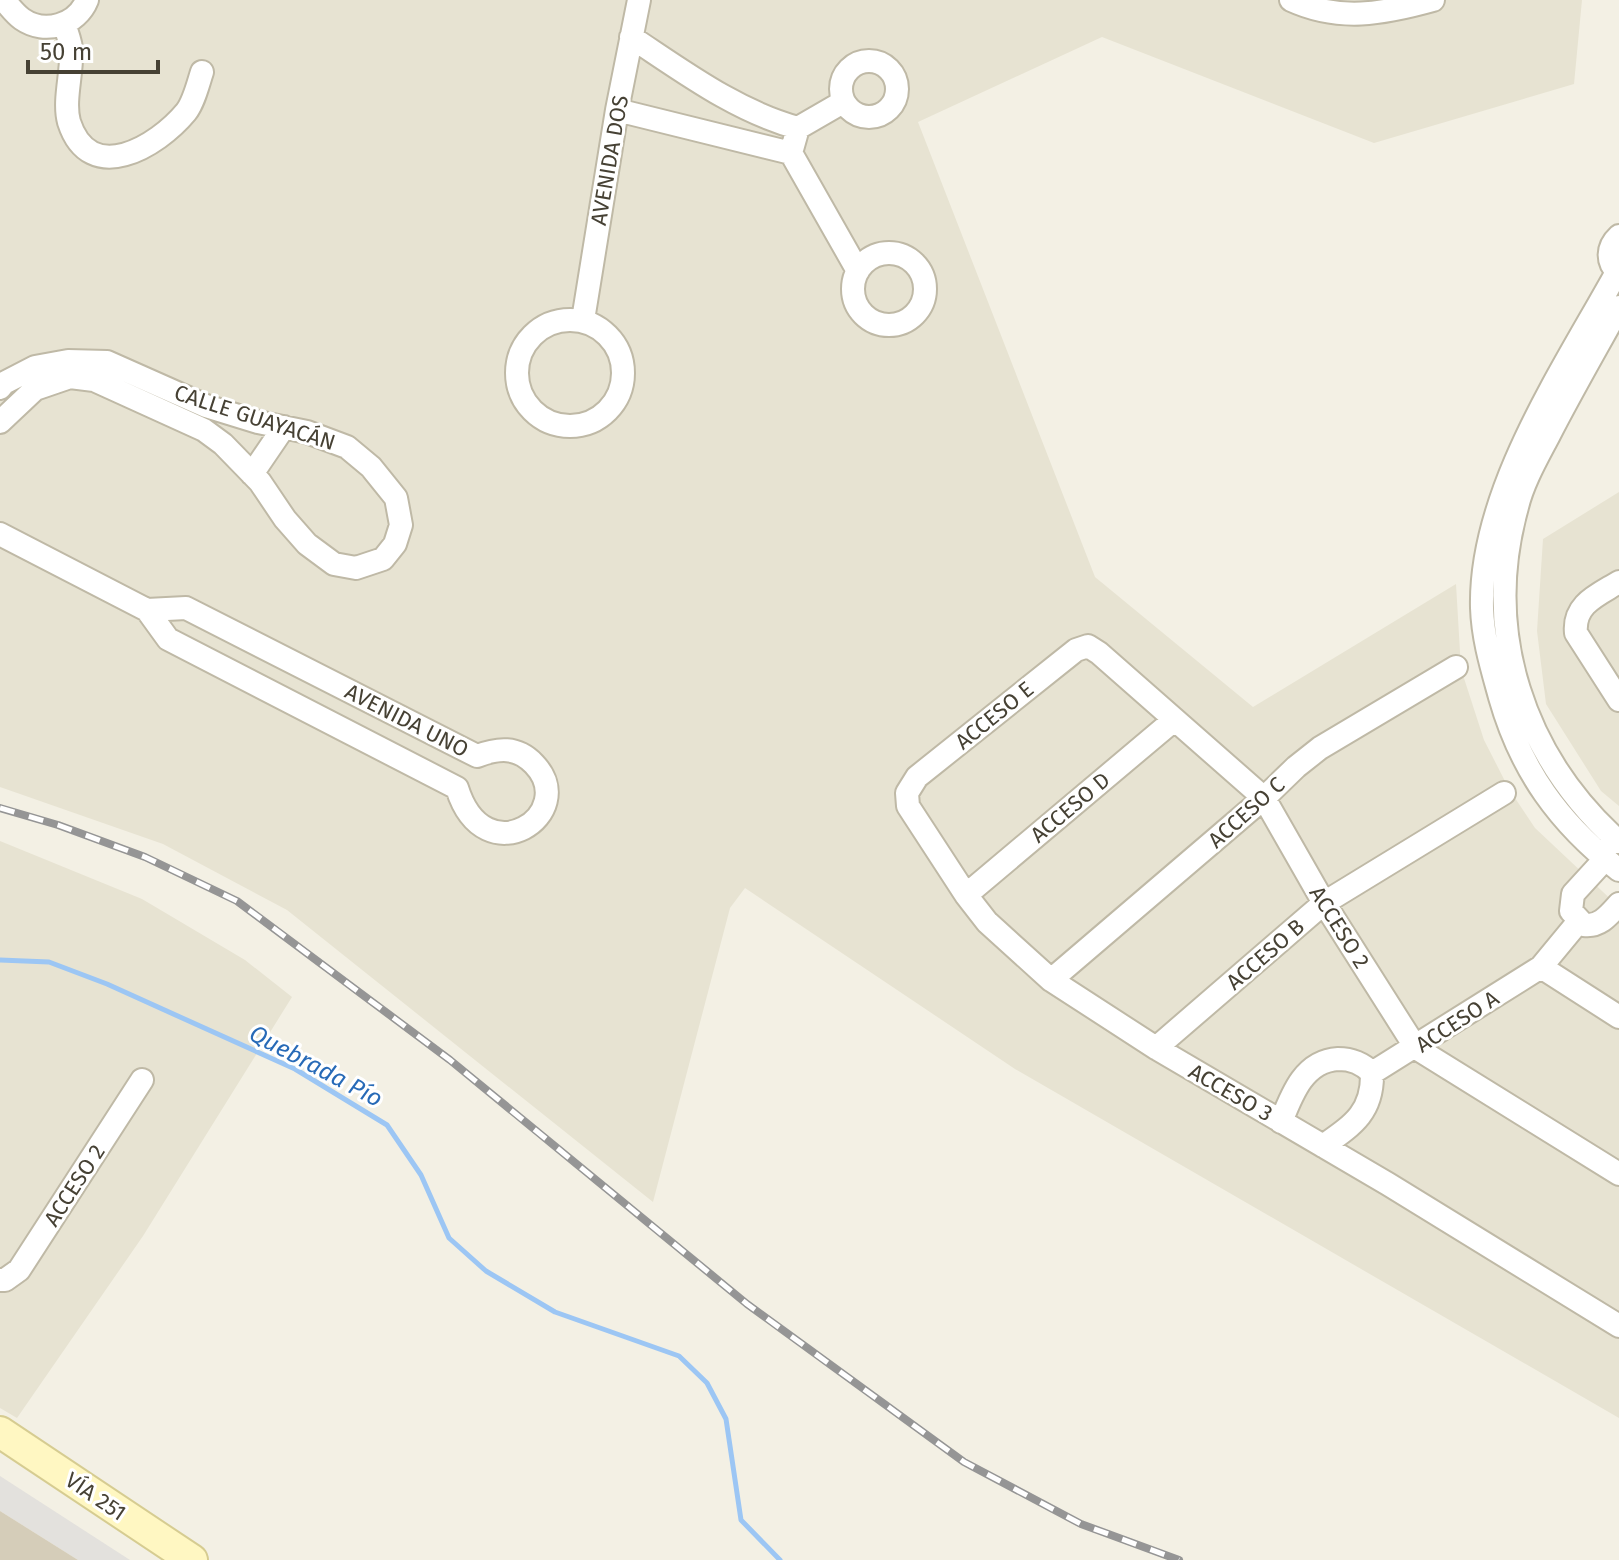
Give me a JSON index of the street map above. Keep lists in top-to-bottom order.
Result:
{
  "streets": {
    "main road": ["VÍA 251"],
    "street": [
      "AVENIDA DOS",
      "CALLE GUAYACÁN",
      "ACCESO E",
      "AVENIDA UNO",
      "ACCESO D",
      "ACCESO C",
      "ACCESO 2",
      "ACCESO B",
      "ACCESO A",
      "ACCESO 3"
    ]
  },
  "crossings": [
    ["ACCESO E", "ACCESO 2"],
    ["ACCESO E", "ACCESO 3"],
    ["ACCESO D", "ACCESO 2"],
    ["ACCESO D", "ACCESO 3"],
    ["ACCESO C", "ACCESO 2"],
    ["ACCESO C", "ACCESO 3"],
    ["ACCESO 2", "ACCESO B"],
    ["ACCESO 2", "ACCESO A"],
    ["ACCESO B", "ACCESO 3"],
    ["ACCESO A", "ACCESO 3"]
  ],
  "water": ["Quebrada Pío"],
  "scale_bar": "50 m"
}
